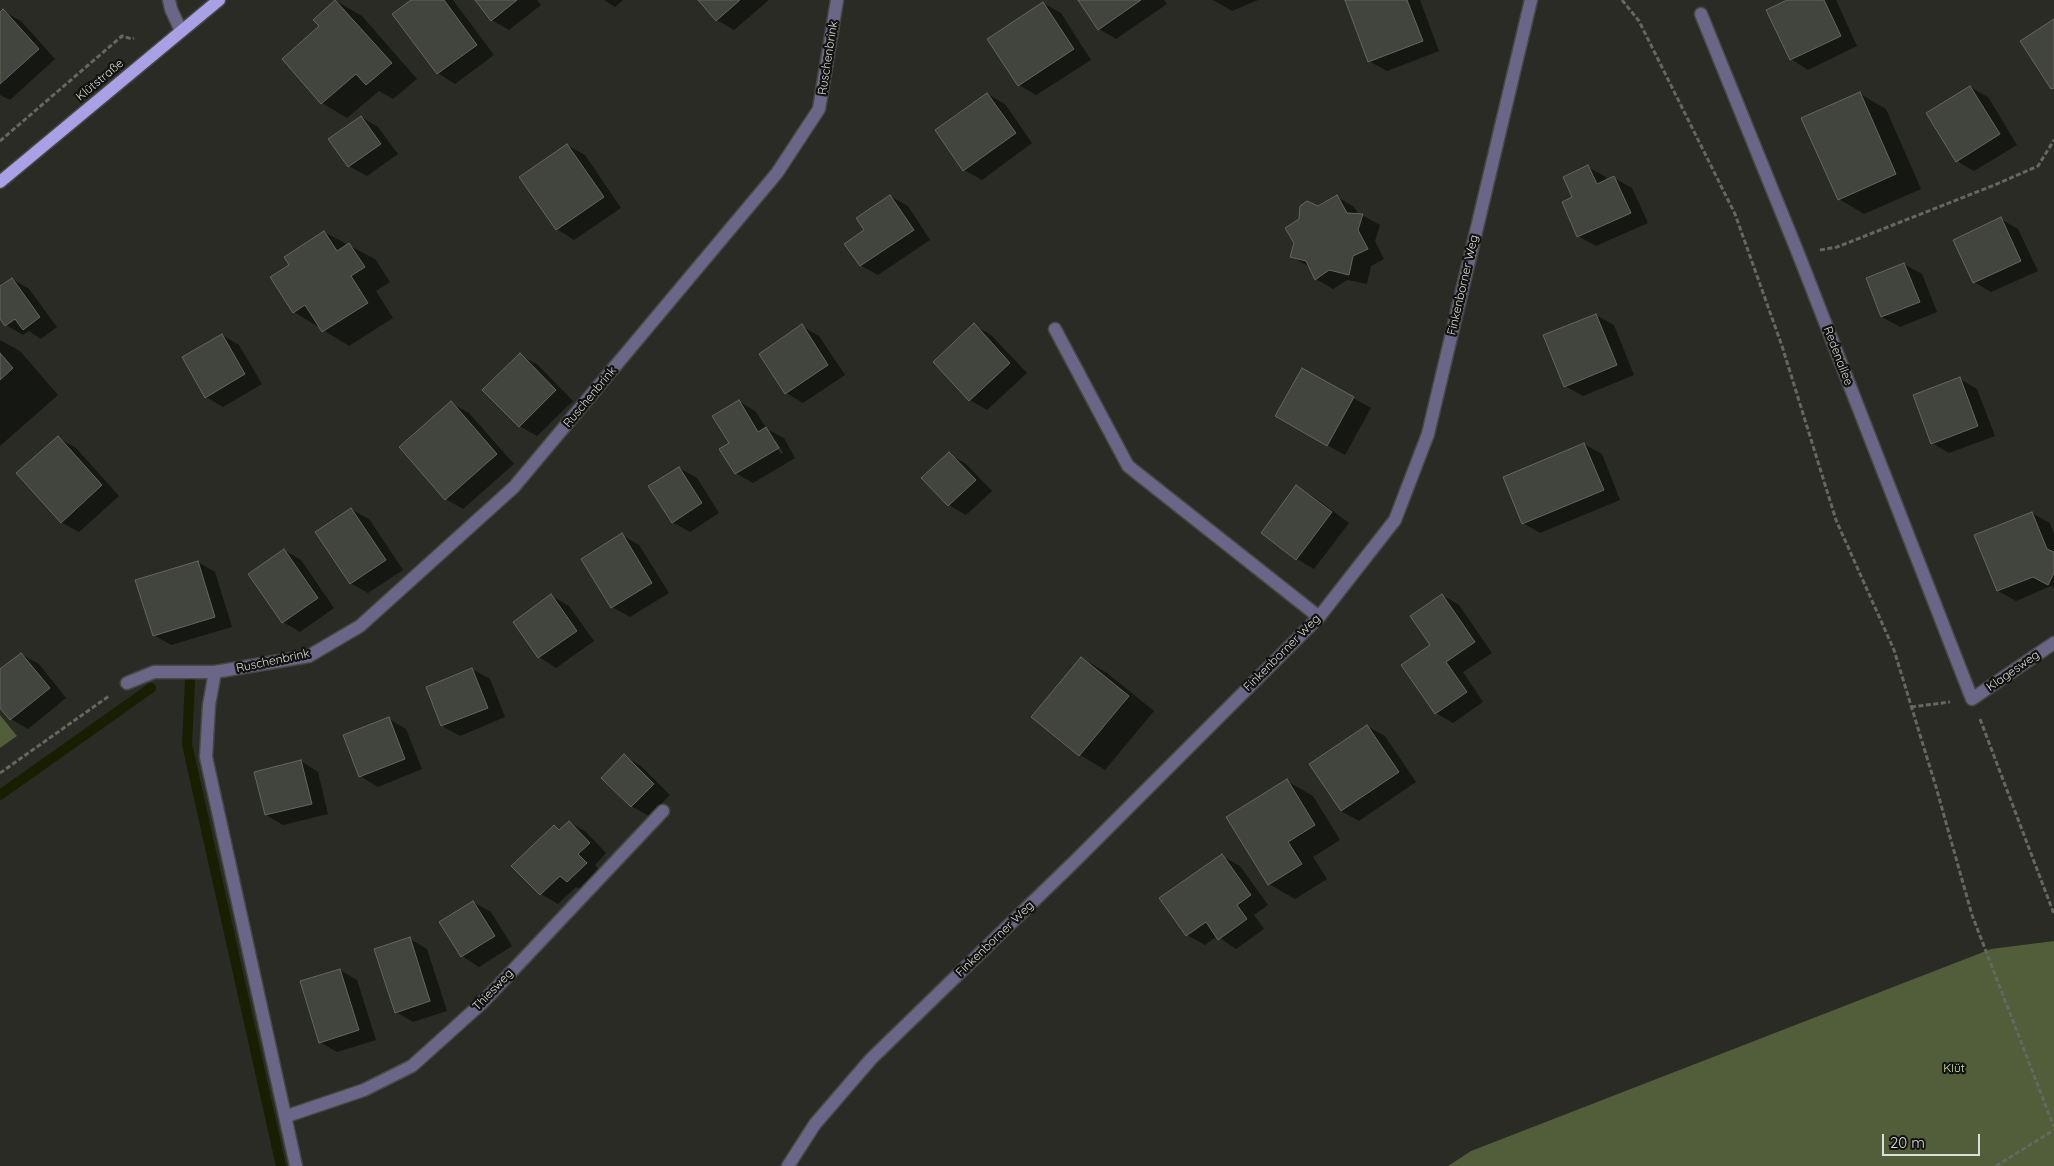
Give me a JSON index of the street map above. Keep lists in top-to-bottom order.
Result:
{
  "streets": {
    "main road": ["Klütstraße"],
    "street": [
      "Ruschenbrink",
      "Finkenborner Weg",
      "Redenallee",
      "Klagesweg",
      "Thiesweg"
    ]
  },
  "crossings": [
    ["Redenallee", "Klagesweg"]
  ],
  "parks": ["Klüt"],
  "scale_bar": "20 m"
}
